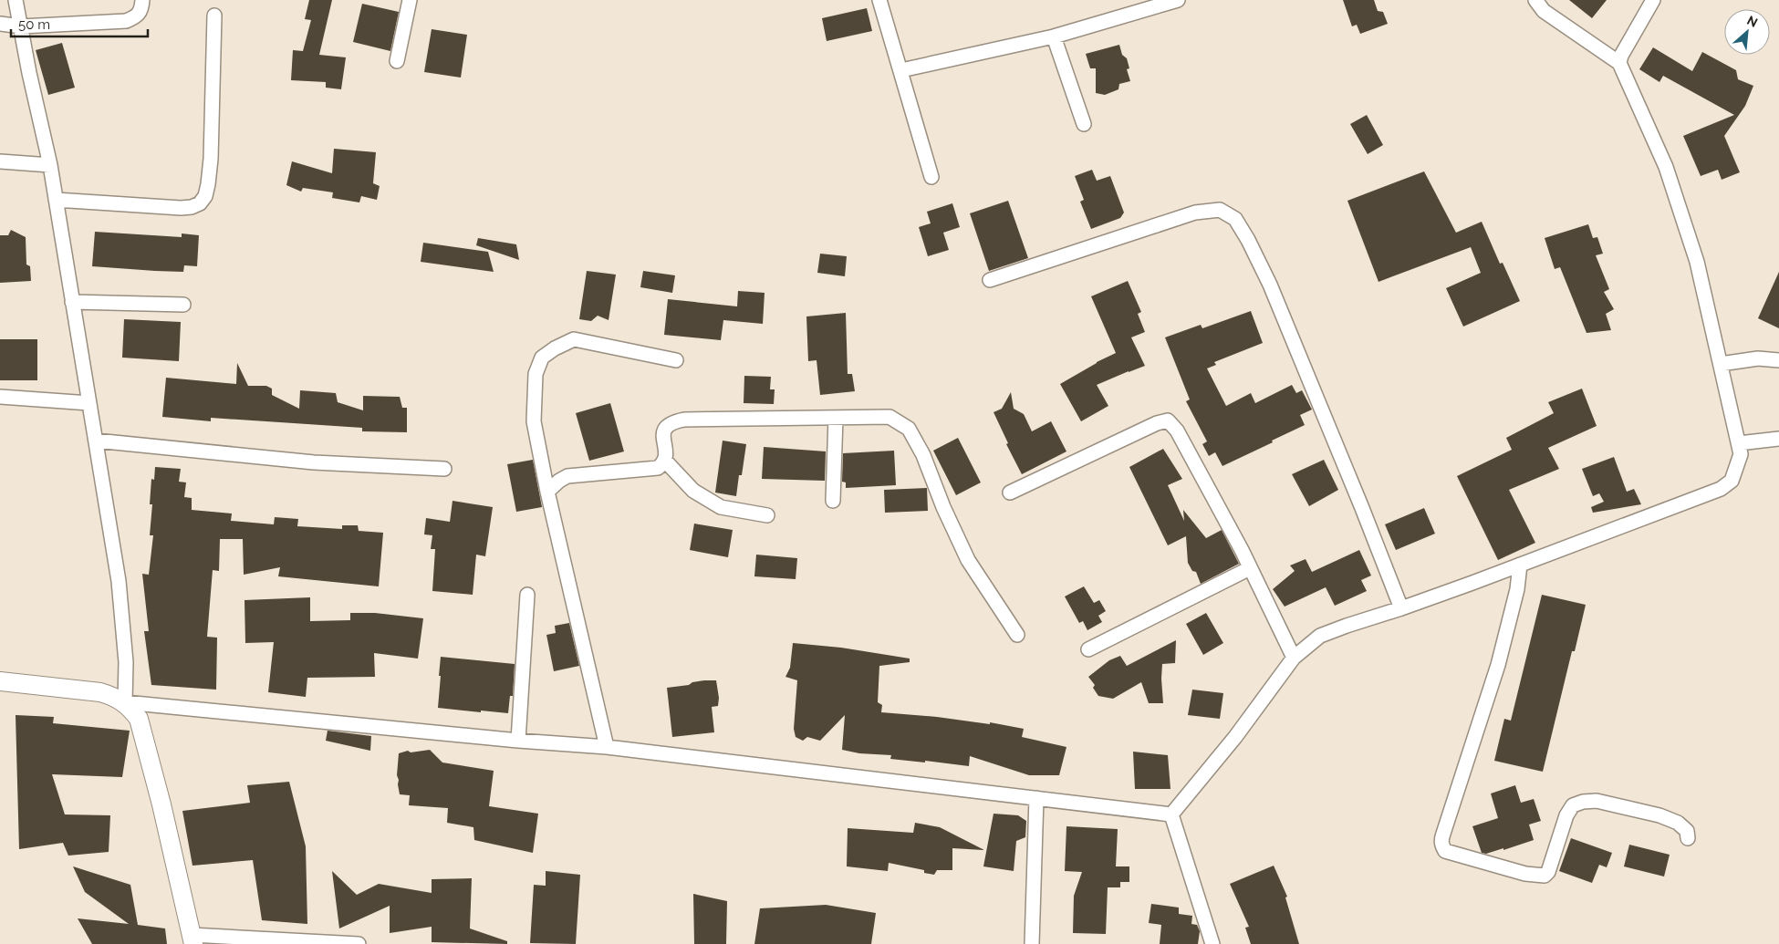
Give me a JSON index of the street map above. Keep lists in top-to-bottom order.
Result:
{
  "scale_bar": "50 m",
  "north": "top right"
}
